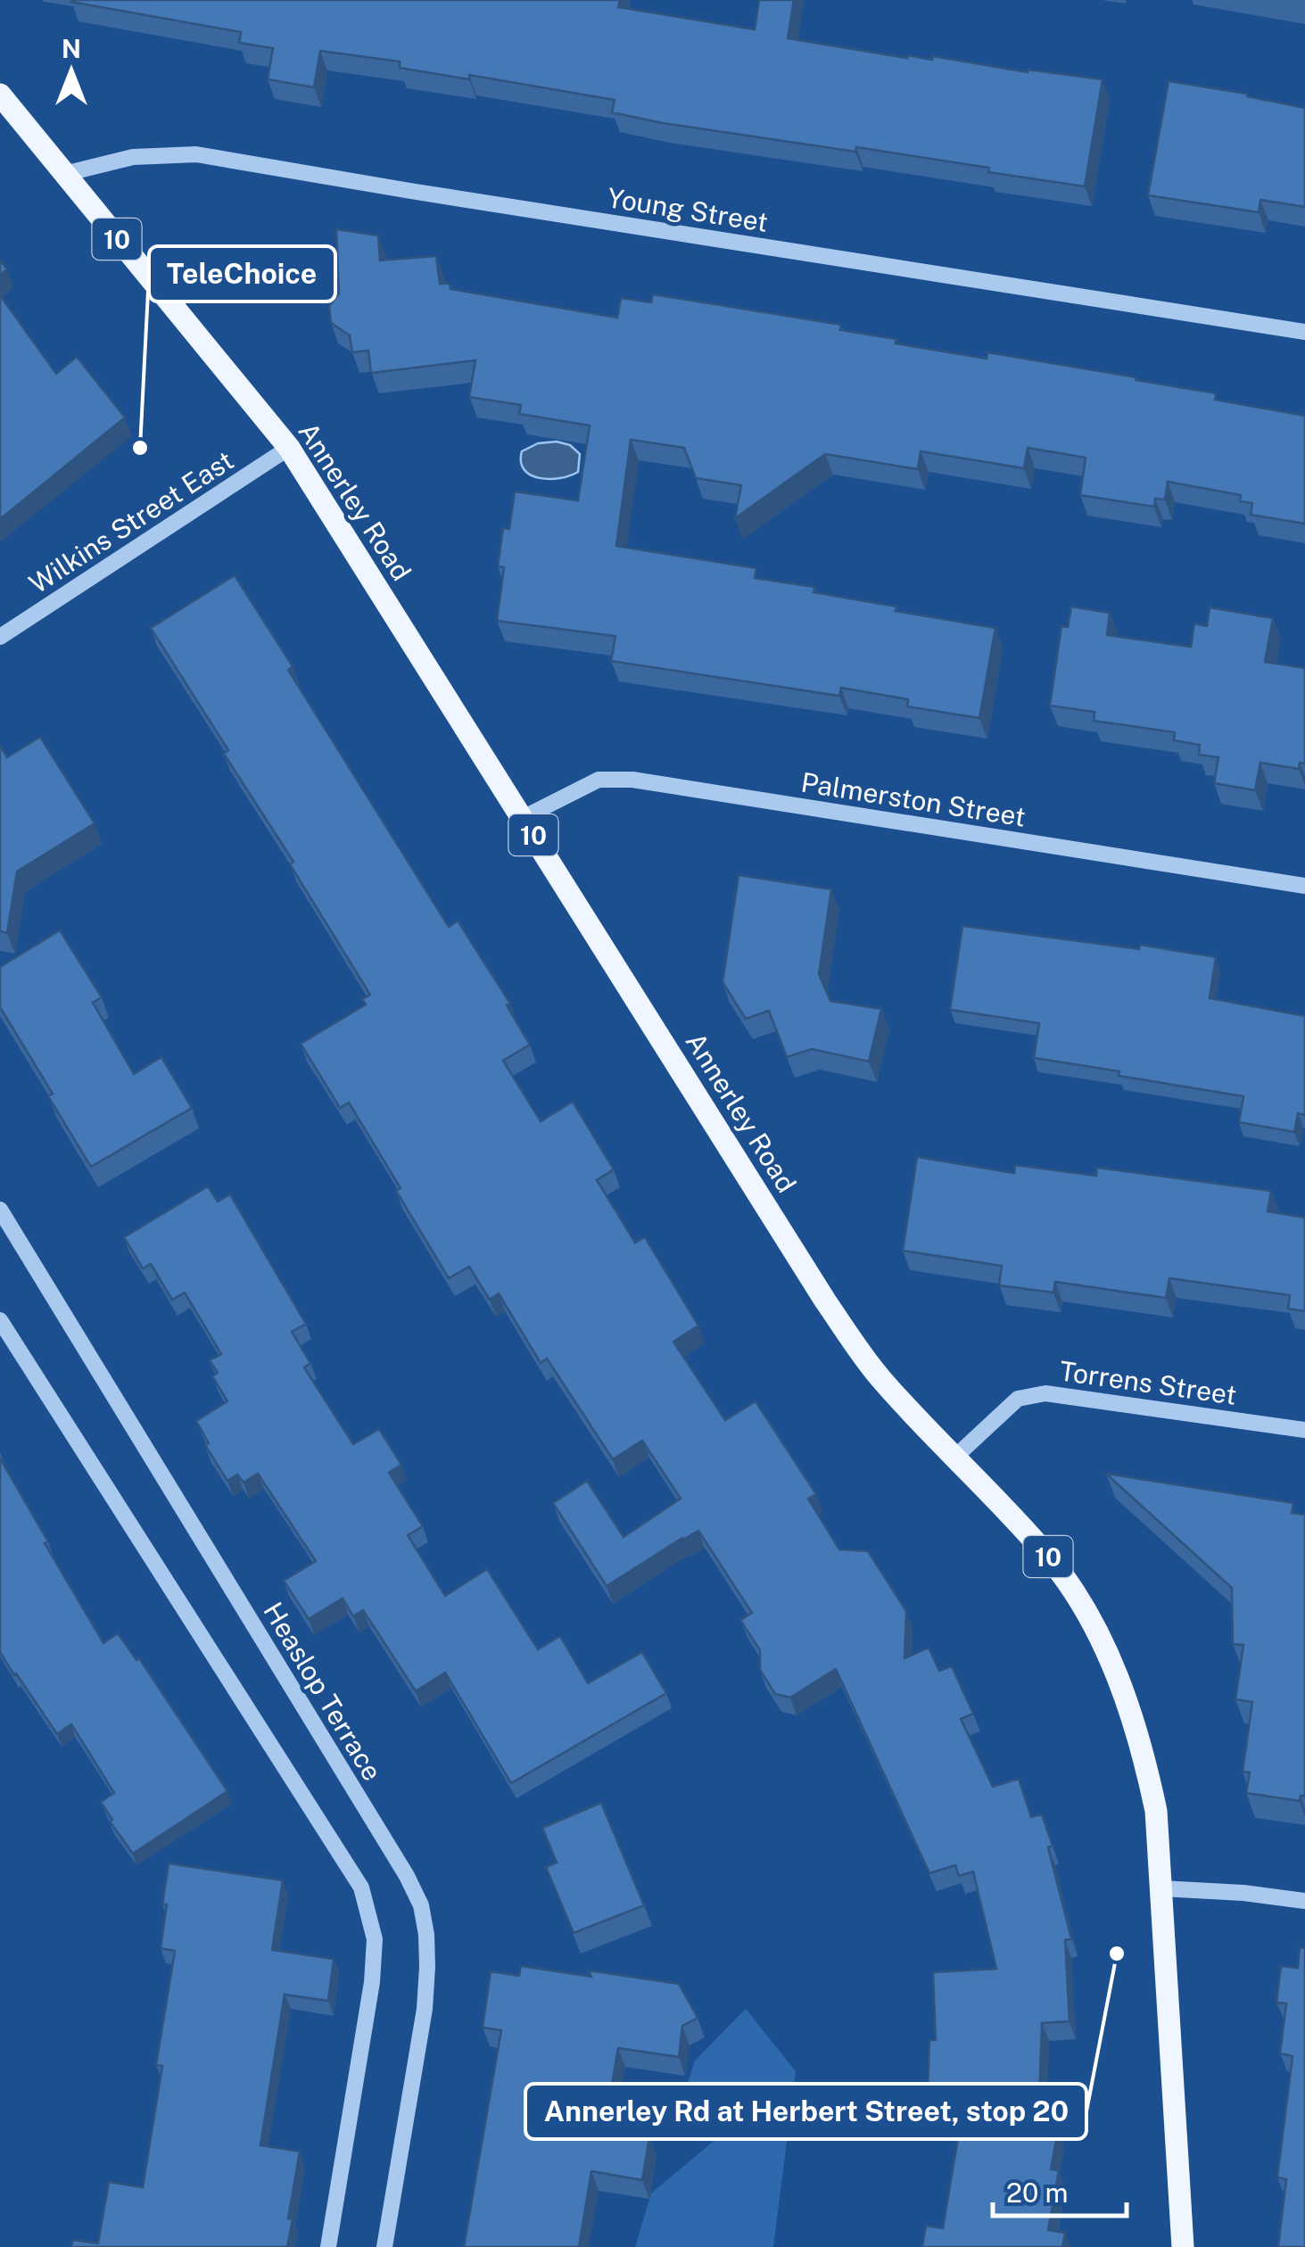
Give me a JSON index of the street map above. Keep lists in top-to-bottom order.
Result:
{
  "streets": {
    "main road": ["10", "Annerley Road"],
    "street": [
      "Young Street",
      "Wilkins Street East",
      "Palmerston Street",
      "Torrens Street",
      "Heaslop Terrace"
    ]
  },
  "crossings": [
    ["Young Street", "Annerley Road"],
    ["Annerley Road", "Wilkins Street East"],
    ["Annerley Road", "Palmerston Street"],
    ["Annerley Road", "Torrens Street"]
  ],
  "places": ["TeleChoice", "Annerley Rd at Herbert Street, stop 20"],
  "scale_bar": "20 m",
  "north": "top"
}
